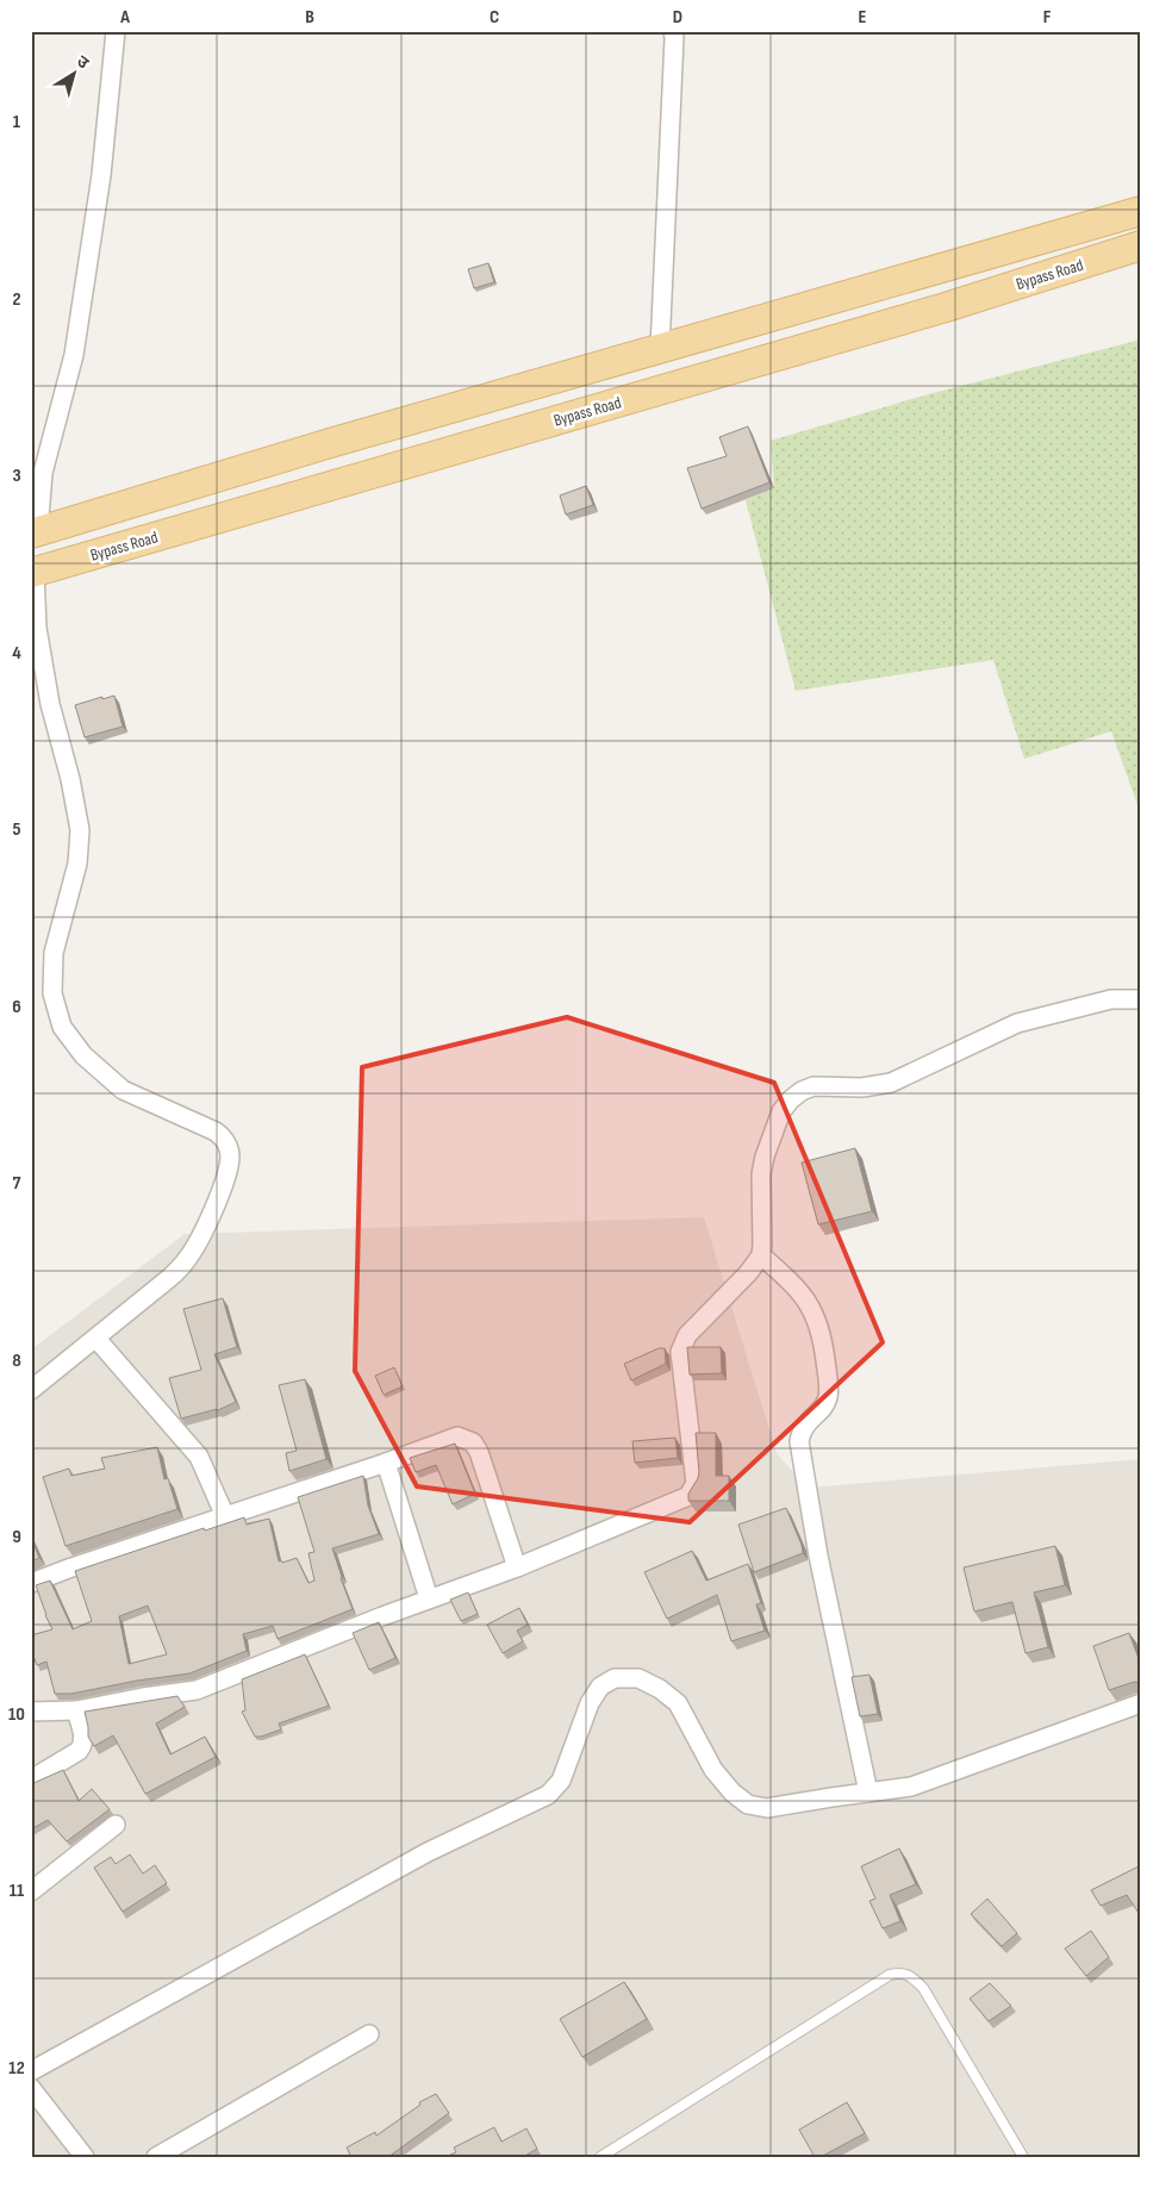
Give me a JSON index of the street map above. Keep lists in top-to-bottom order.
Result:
{
  "streets": {
    "main road": ["Bypass Road"]
  },
  "north": "top right",
  "grid": {
    "columns": [
      "A",
      "B",
      "C",
      "D",
      "E",
      "F"
    ],
    "rows": [
      "1",
      "2",
      "3",
      "4",
      "5",
      "6",
      "7",
      "8",
      "9",
      "10",
      "11",
      "12"
    ]
  }
}
